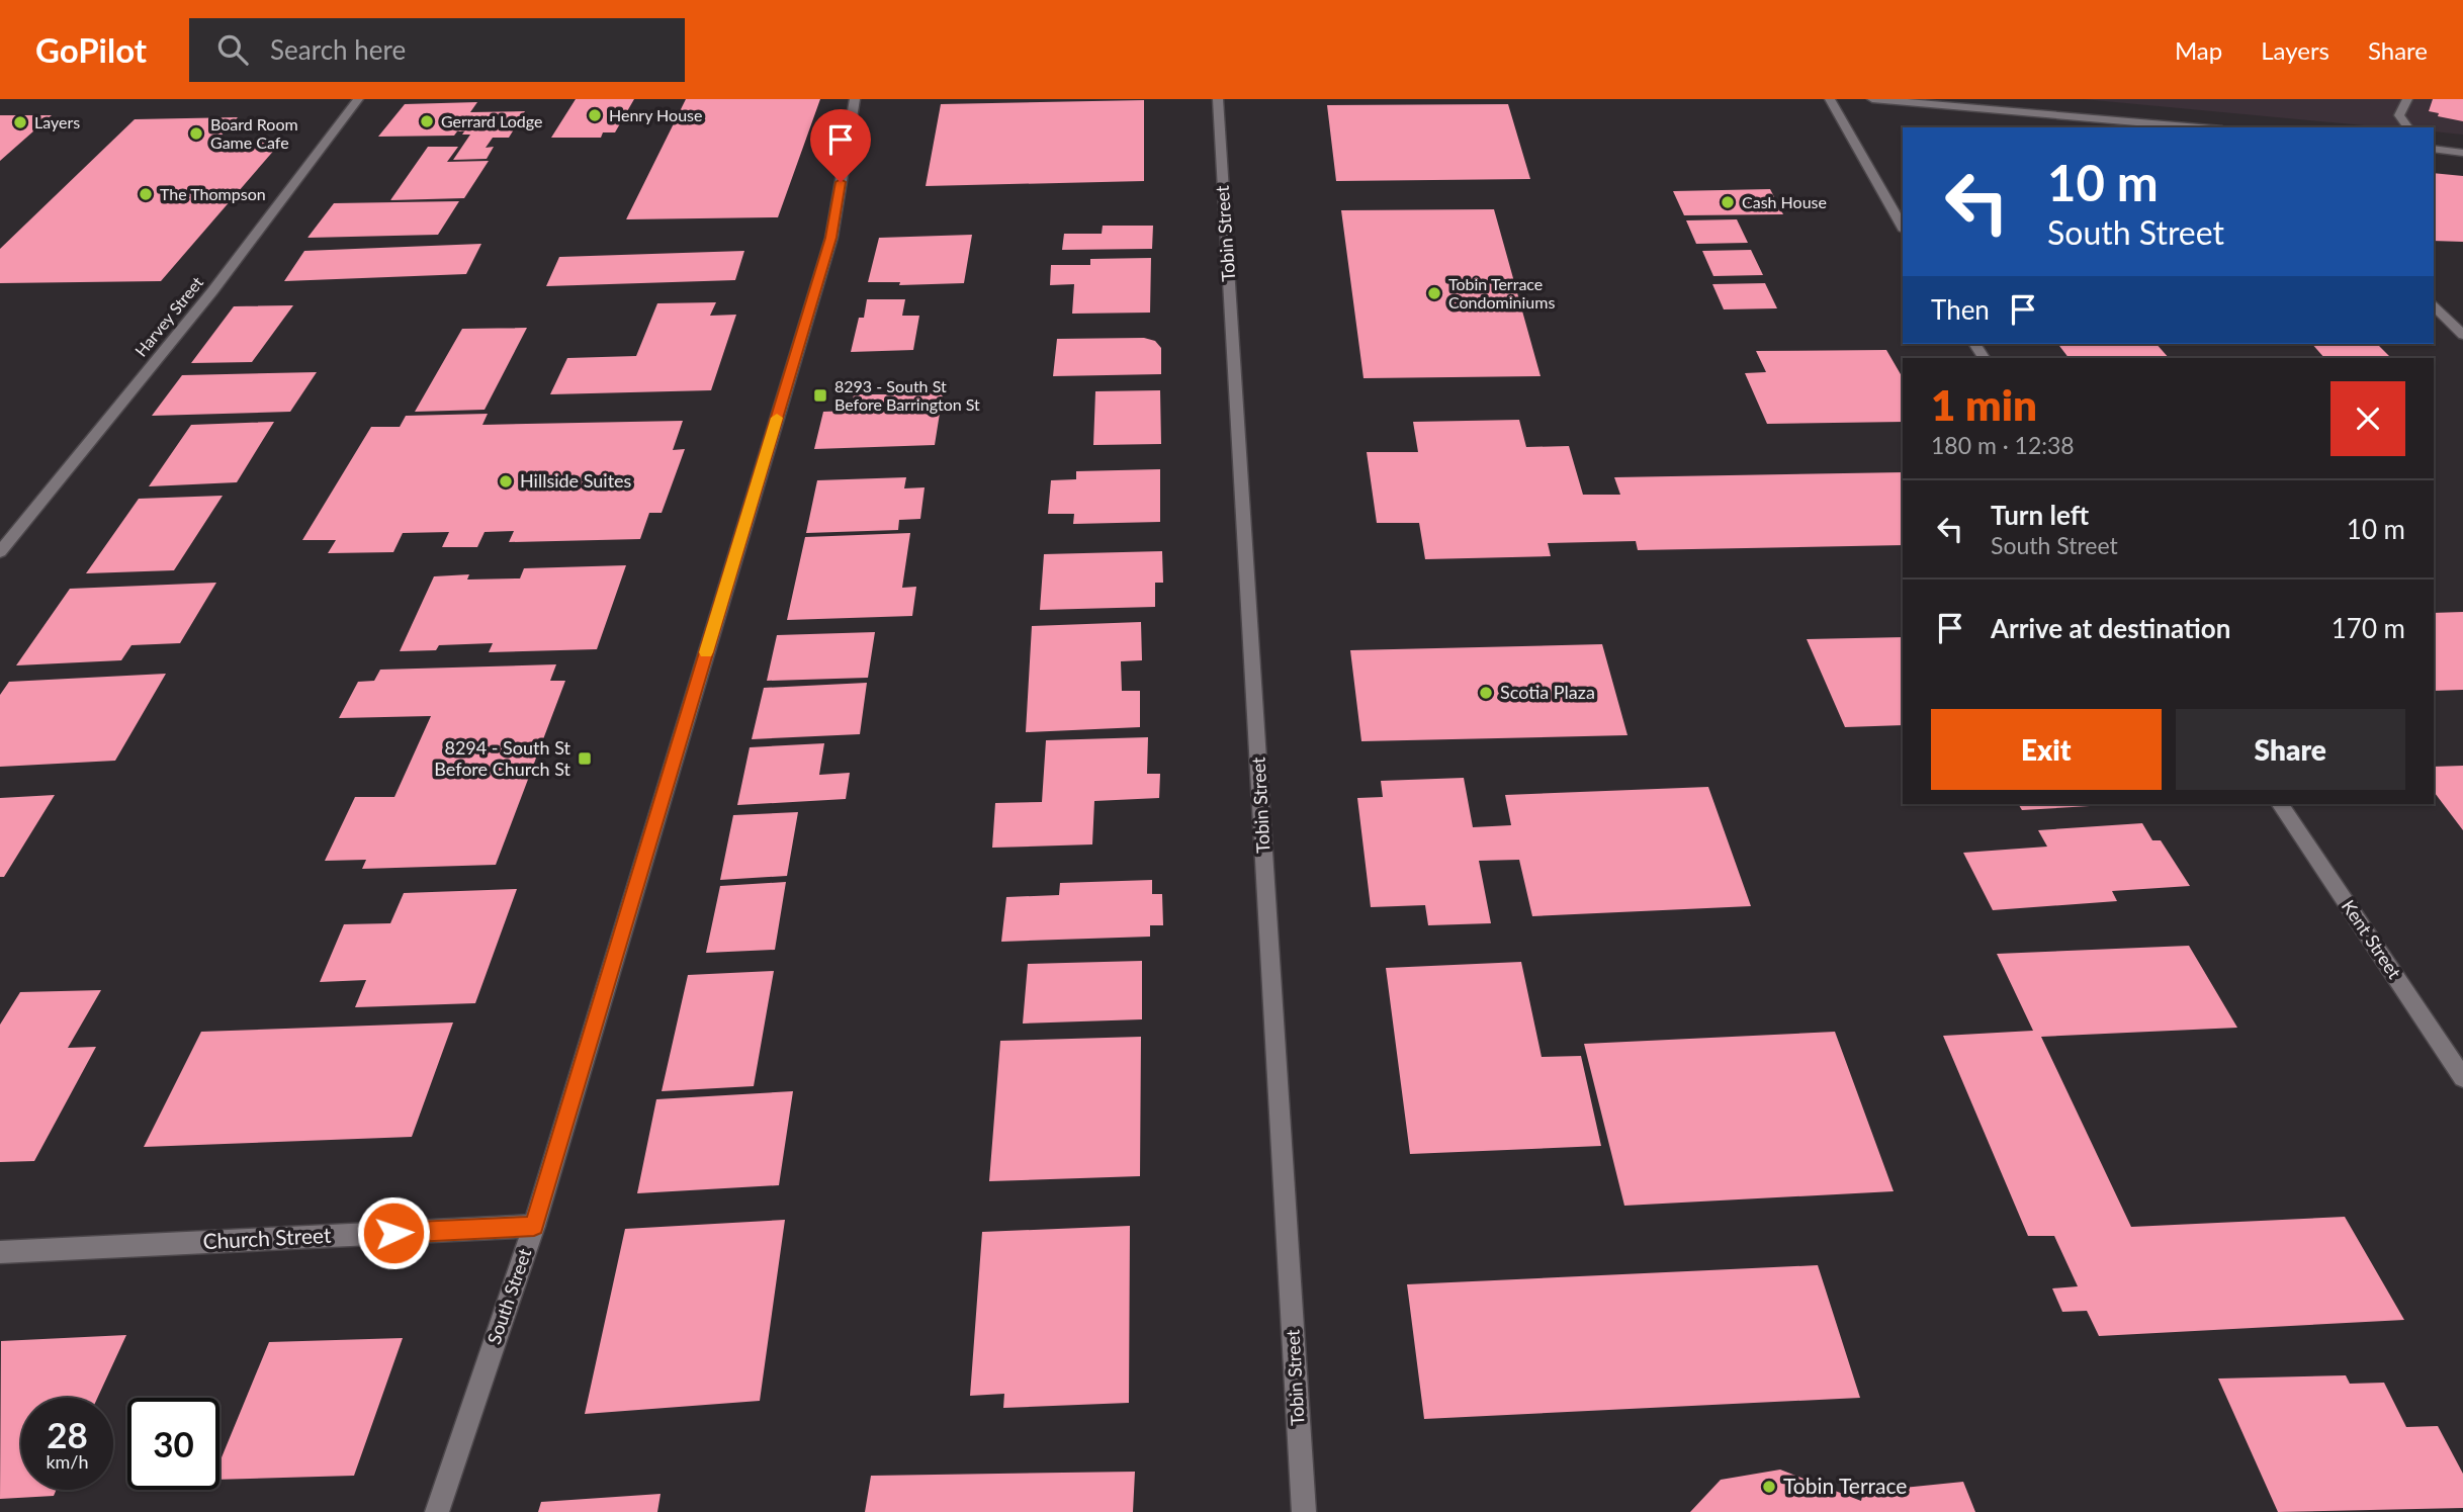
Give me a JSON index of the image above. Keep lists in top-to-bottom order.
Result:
{
  "streets": {
    "street": [
      "Tobin Street",
      "Harvey Street",
      "Kent Street",
      "Church Street",
      "South Street"
    ]
  },
  "crossings": [
    ["Church Street", "South Street"]
  ],
  "places": {
    "other": [
      "Henry House",
      "Gerrard Lodge",
      "Layers",
      "Board Room Game Cafe",
      "The Thompson",
      "Cash House",
      "Tobin Terrace Condominiums",
      "Hillside Suites",
      "Scotia Plaza",
      "Tobin Terrace"
    ],
    "transit": ["8293 - South St Before Barrington St", "8294 - South St Before Church St"]
  },
  "page": {
    "header": "GoPilot",
    "search": "Search here",
    "nav": ["Map", "Layers", "Share"],
    "turn": ["10 m", "South Street"],
    "then": "Then",
    "heading": ["1 min", "180 m · 12:38"],
    "list": [
      {
        "name": "Turn left",
        "note": "South Street",
        "value": "10 m"
      },
      {
        "name": "Arrive at destination",
        "value": "170 m"
      }
    ],
    "buttons": ["Exit", "Share"],
    "speed": "28 km/h",
    "limit": "30"
  }
}
